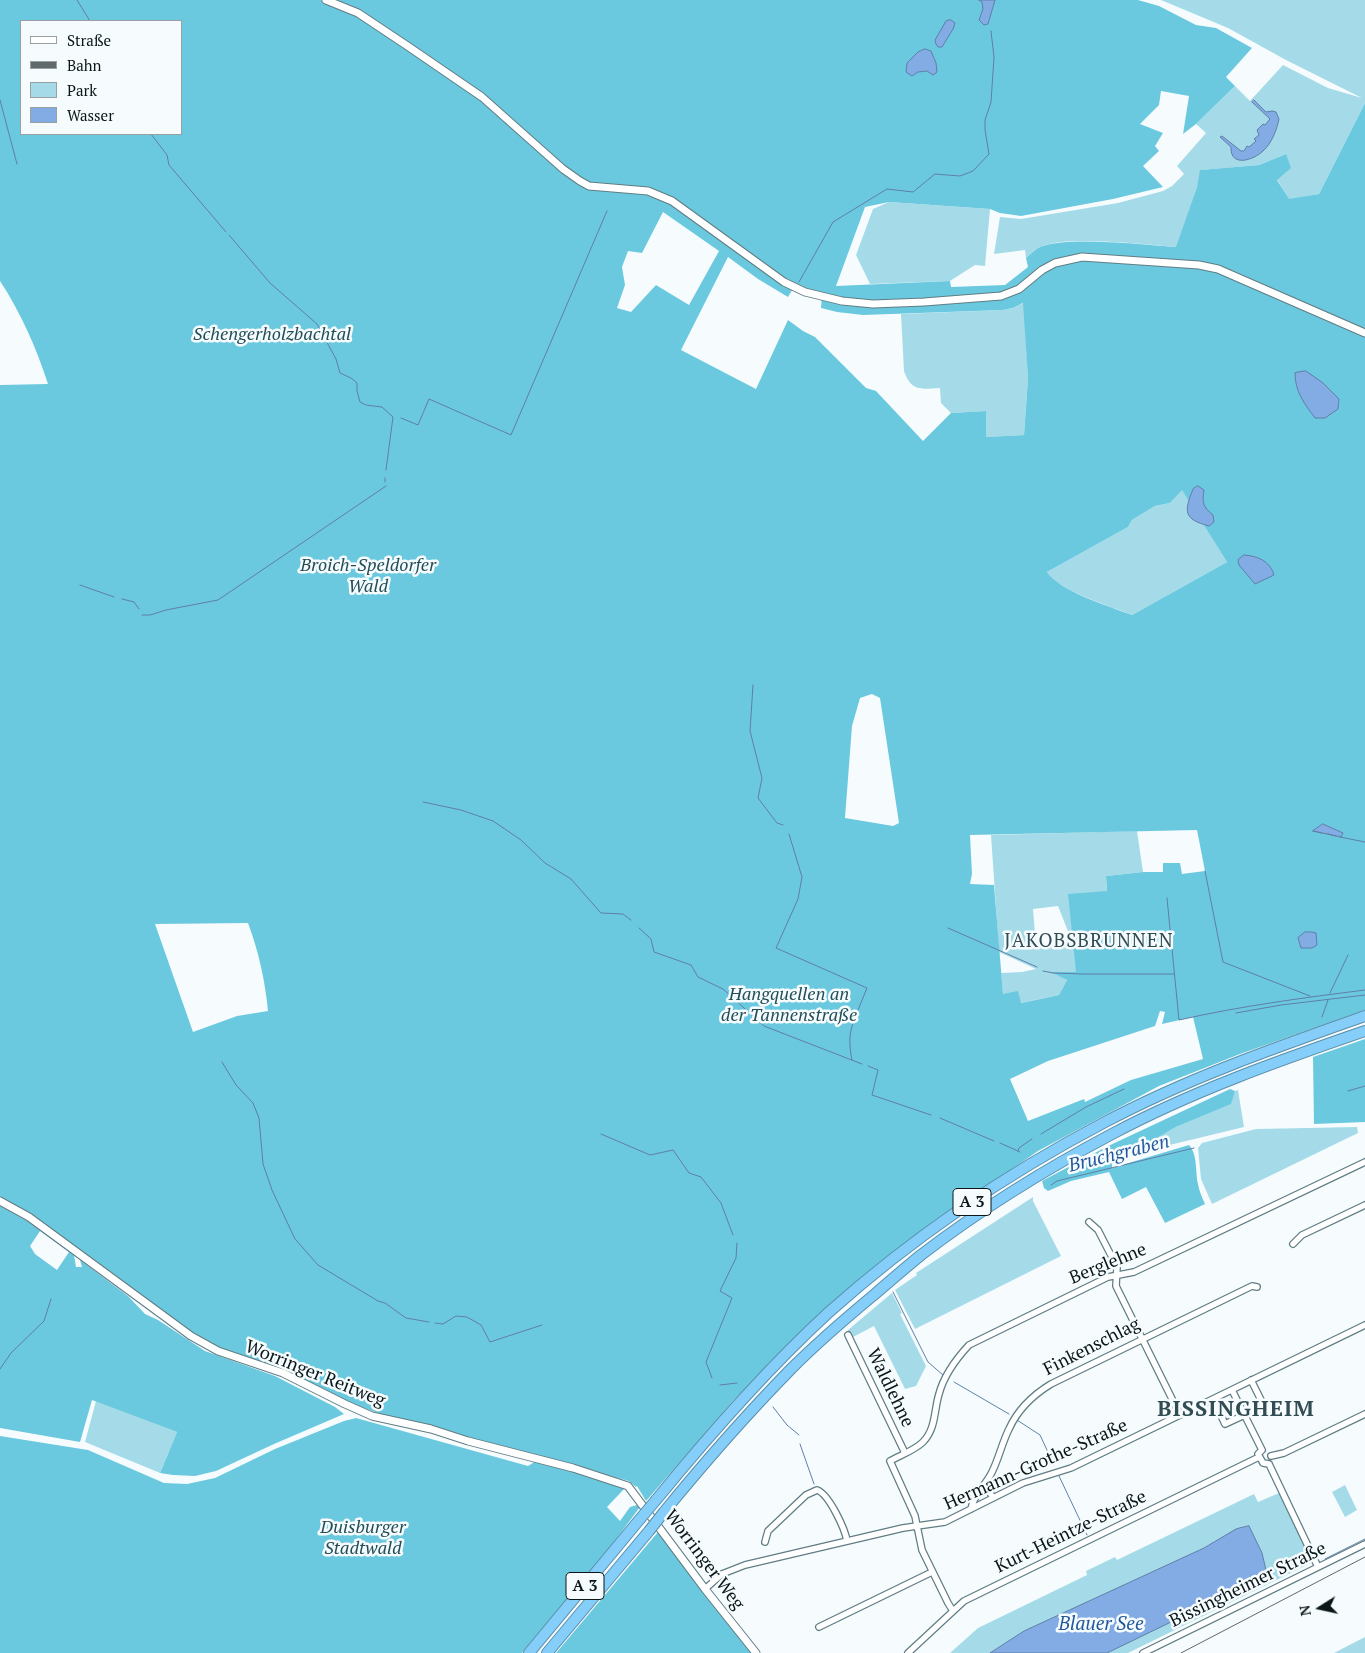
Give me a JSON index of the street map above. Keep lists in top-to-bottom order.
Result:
{
  "streets": {
    "highway": ["A 3"],
    "street": [
      "Berglehne",
      "Finkenschlag",
      "Worringer Reitweg",
      "Waldlehne",
      "Hermann-Grothe-Straße",
      "Kurt-Heintze-Straße",
      "Worringer Weg",
      "Bissingheimer Straße"
    ]
  },
  "crossings": [
    ["Berglehne", "Waldlehne"],
    ["Berglehne", "Hermann-Grothe-Straße"],
    ["Finkenschlag", "Hermann-Grothe-Straße"],
    ["Worringer Reitweg", "Worringer Weg"],
    ["Hermann-Grothe-Straße", "Worringer Weg"]
  ],
  "districts": ["JAKOBSBRUNNEN", "BISSINGHEIM"],
  "water": ["Bruchgraben", "Blauer See"],
  "parks": [
    "Schengerholzbachtal",
    "Broich-Speldorfer Wald",
    "Hangquellen an der Tannenstraße",
    "Duisburger Stadtwald"
  ],
  "legend": [
    "Straße",
    "Bahn",
    "Park",
    "Wasser"
  ],
  "north": "left"
}
